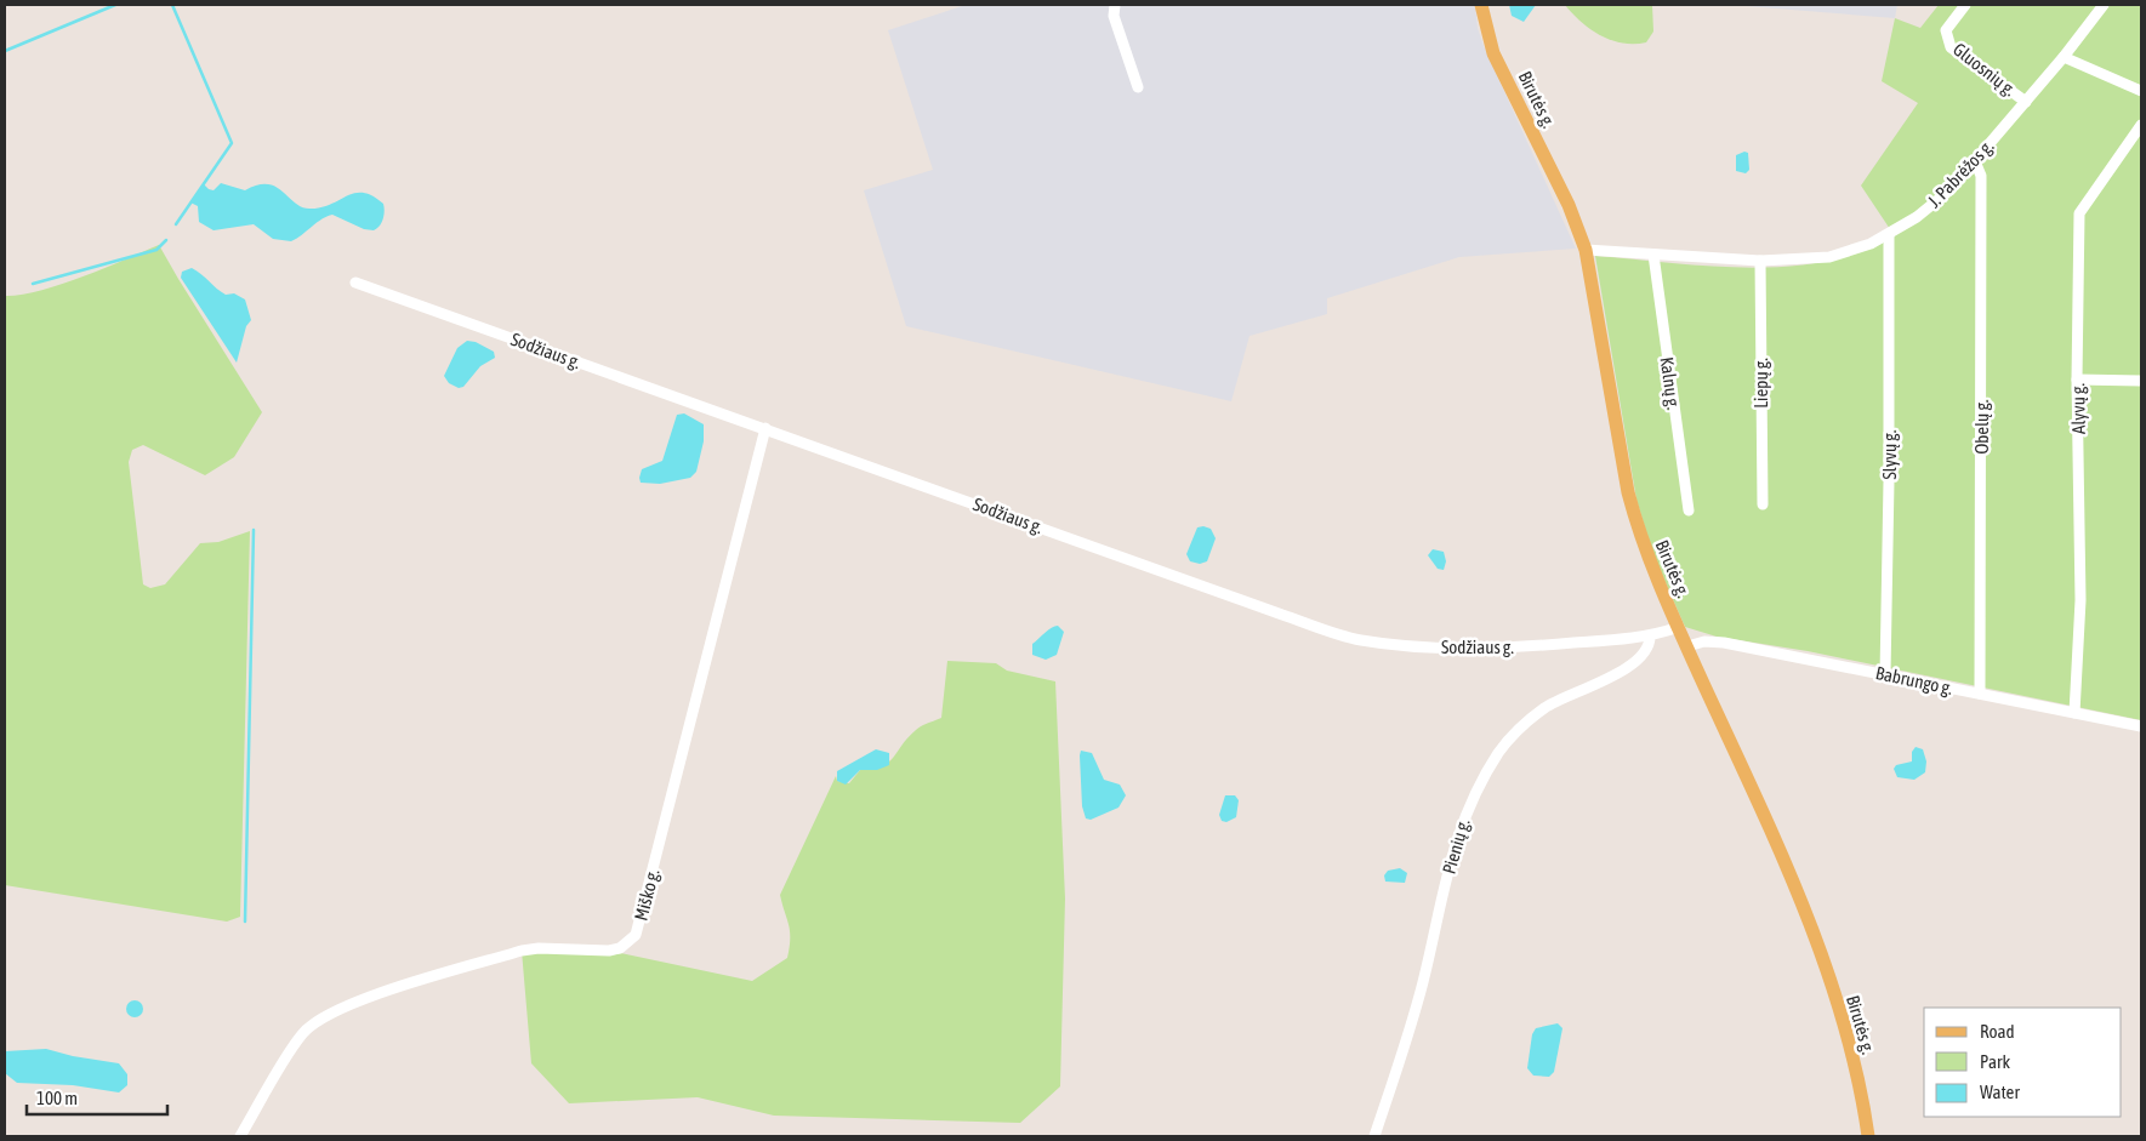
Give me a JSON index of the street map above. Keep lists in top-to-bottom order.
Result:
{
  "streets": {
    "main road": ["Birutės g."],
    "street": [
      "Gluosnių g.",
      "J. Pabrėžos g.",
      "Sodžiaus g.",
      "Kalnų g.",
      "Liepų g.",
      "Alyvų g.",
      "Obelų g.",
      "Slyvų g.",
      "Babrungo g.",
      "Pienių g.",
      "Miško g."
    ]
  },
  "crossings": [
    ["Gluosnių g.", "J. Pabrėžos g."],
    ["Birutės g.", "J. Pabrėžos g."],
    ["Birutės g.", "Sodžiaus g."],
    ["Birutės g.", "Babrungo g."],
    ["J. Pabrėžos g.", "Kalnų g."],
    ["J. Pabrėžos g.", "Liepų g."],
    ["J. Pabrėžos g.", "Obelų g."],
    ["J. Pabrėžos g.", "Slyvų g."],
    ["Sodžiaus g.", "Pienių g."],
    ["Sodžiaus g.", "Miško g."],
    ["Alyvų g.", "Babrungo g."],
    ["Obelų g.", "Babrungo g."],
    ["Slyvų g.", "Babrungo g."]
  ],
  "legend": ["Road", "Park", "Water"],
  "scale_bar": "100 m"
}
